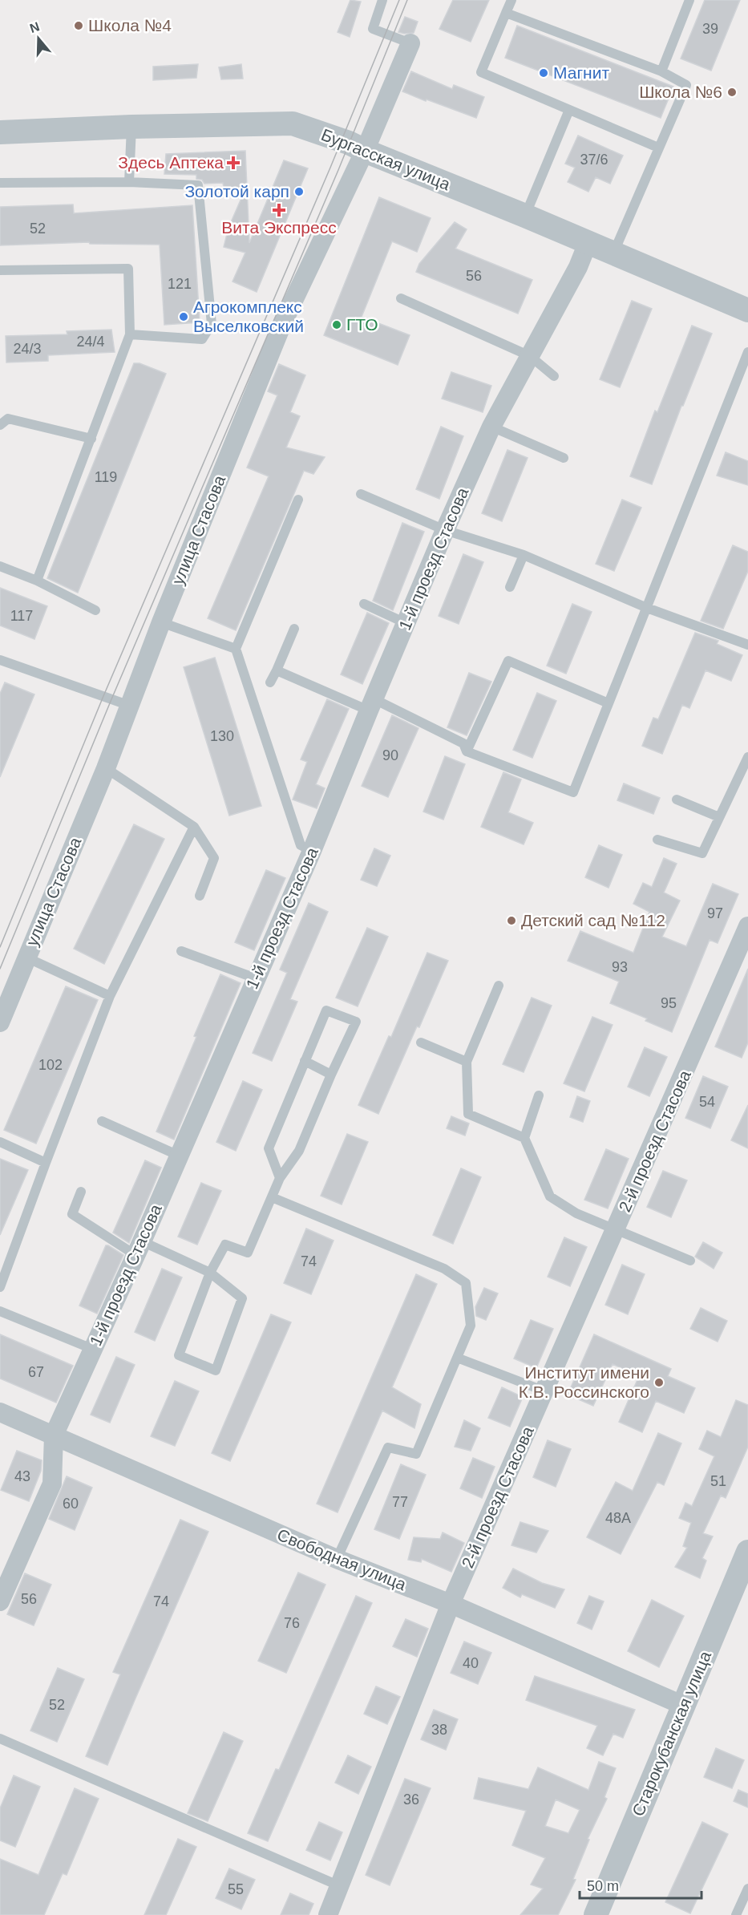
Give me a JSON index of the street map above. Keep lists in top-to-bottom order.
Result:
{
  "streets": {
    "street": [
      "Бургасская улица",
      "улица Стасова",
      "1-й проезд Стасова",
      "2-й проезд Стасова",
      "Свободная улица",
      "Старокубанская улица"
    ]
  },
  "crossings": [
    ["Бургасская улица", "улица Стасова"],
    ["Бургасская улица", "1-й проезд Стасова"],
    ["1-й проезд Стасова", "Свободная улица"],
    ["2-й проезд Стасова", "Свободная улица"],
    ["Свободная улица", "Старокубанская улица"]
  ],
  "places": {
    "other": [
      "Школа №4",
      "Магнит",
      "Школа №6",
      "Золотой карп",
      "Агрокомплекс Выселковский",
      "ГТО",
      "Детский сад №112",
      "Институт имени К.В. Россинского"
    ],
    "health": ["Здесь Аптека", "Вита Экспресс"]
  },
  "house_numbers": [
    "39",
    "37/6",
    "52",
    "56",
    "121",
    "24/4",
    "24/3",
    "119",
    "117",
    "130",
    "90",
    "97",
    "93",
    "95",
    "102",
    "54",
    "74",
    "67",
    "43",
    "51",
    "77",
    "60",
    "48А",
    "56",
    "74",
    "76",
    "40",
    "52",
    "38",
    "36",
    "55"
  ],
  "scale_bar": "50 m",
  "north": "top"
}
